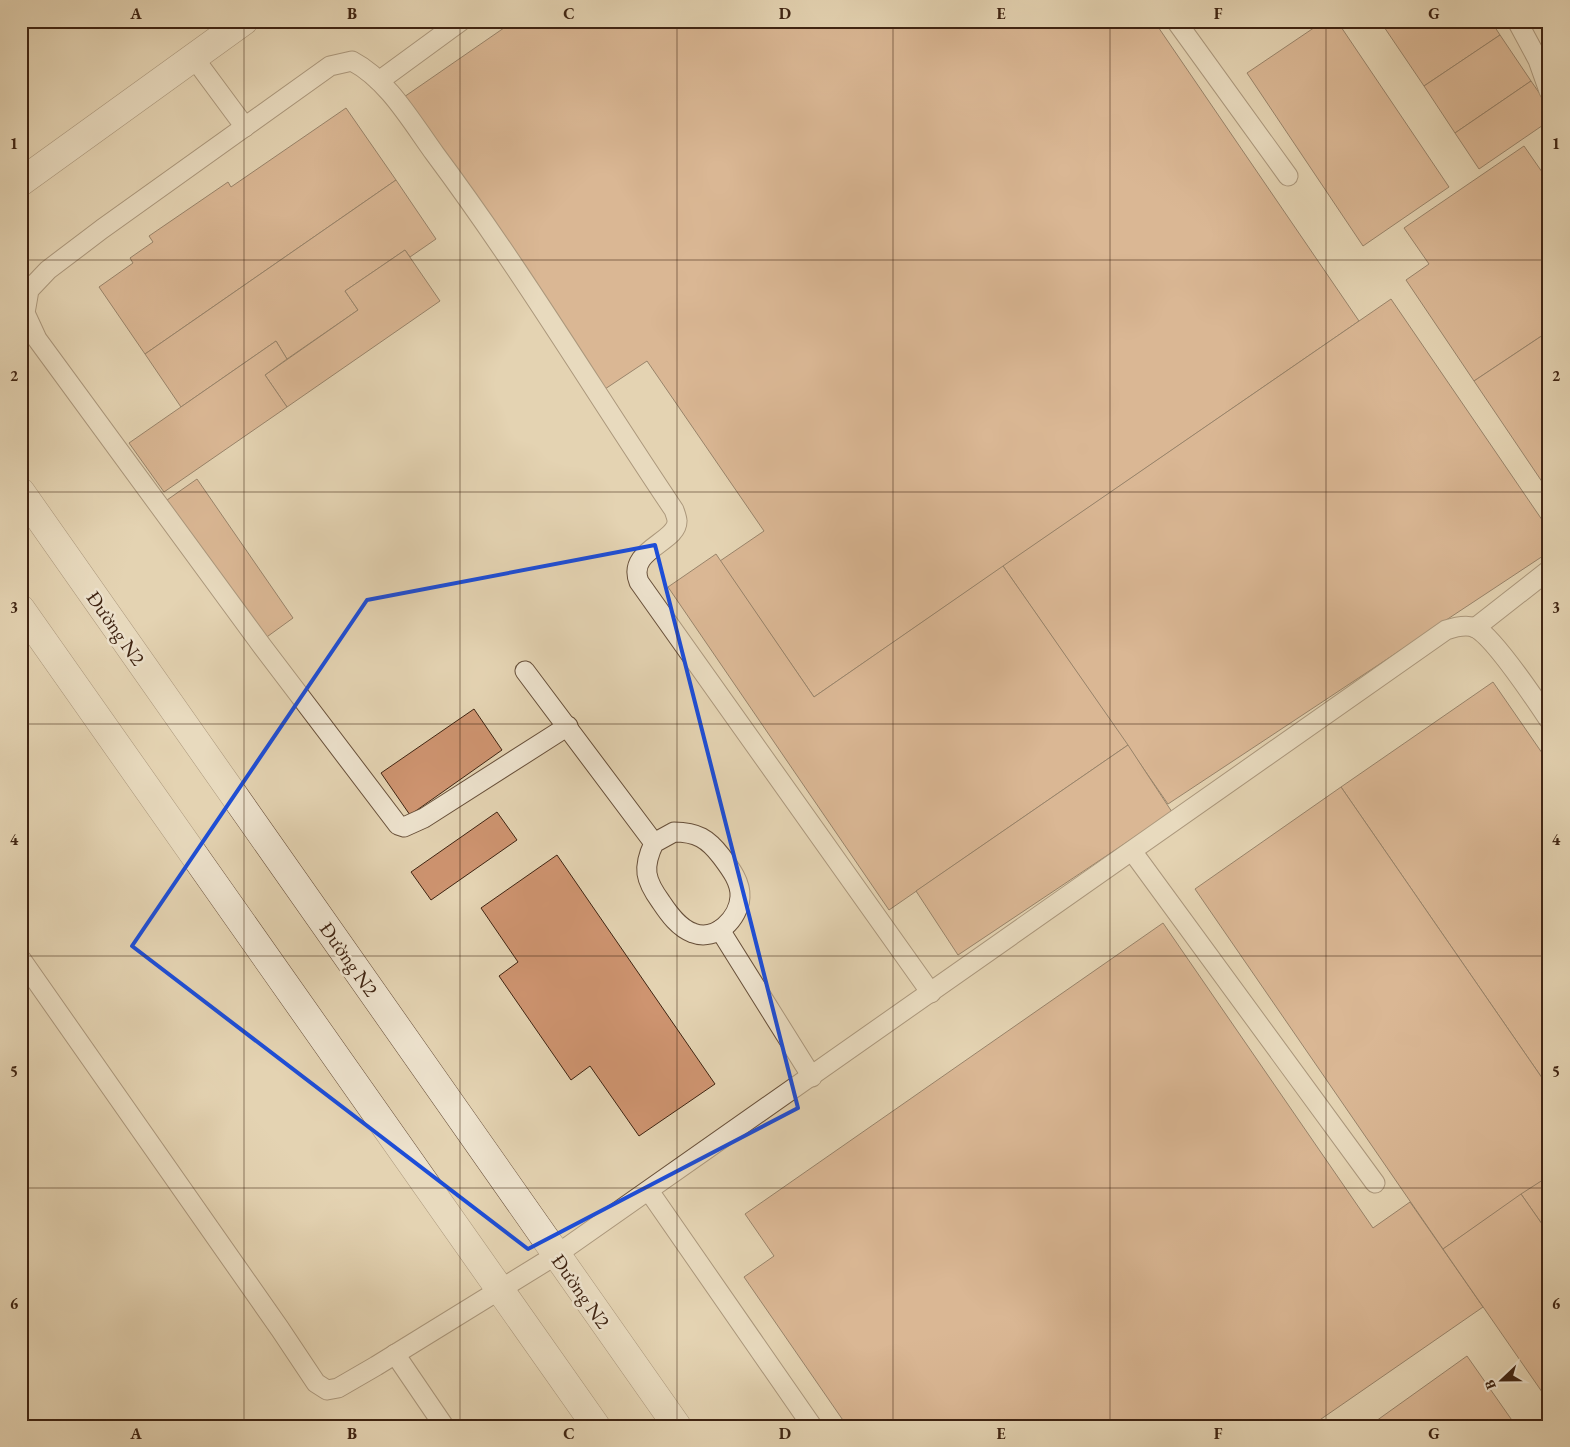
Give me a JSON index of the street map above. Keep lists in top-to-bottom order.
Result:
{
  "streets": {
    "street": ["Đường N2"]
  },
  "north": "left",
  "grid": {
    "columns": [
      "A",
      "B",
      "C",
      "D",
      "E",
      "F",
      "G"
    ],
    "rows": [
      "1",
      "2",
      "3",
      "4",
      "5",
      "6"
    ]
  }
}
